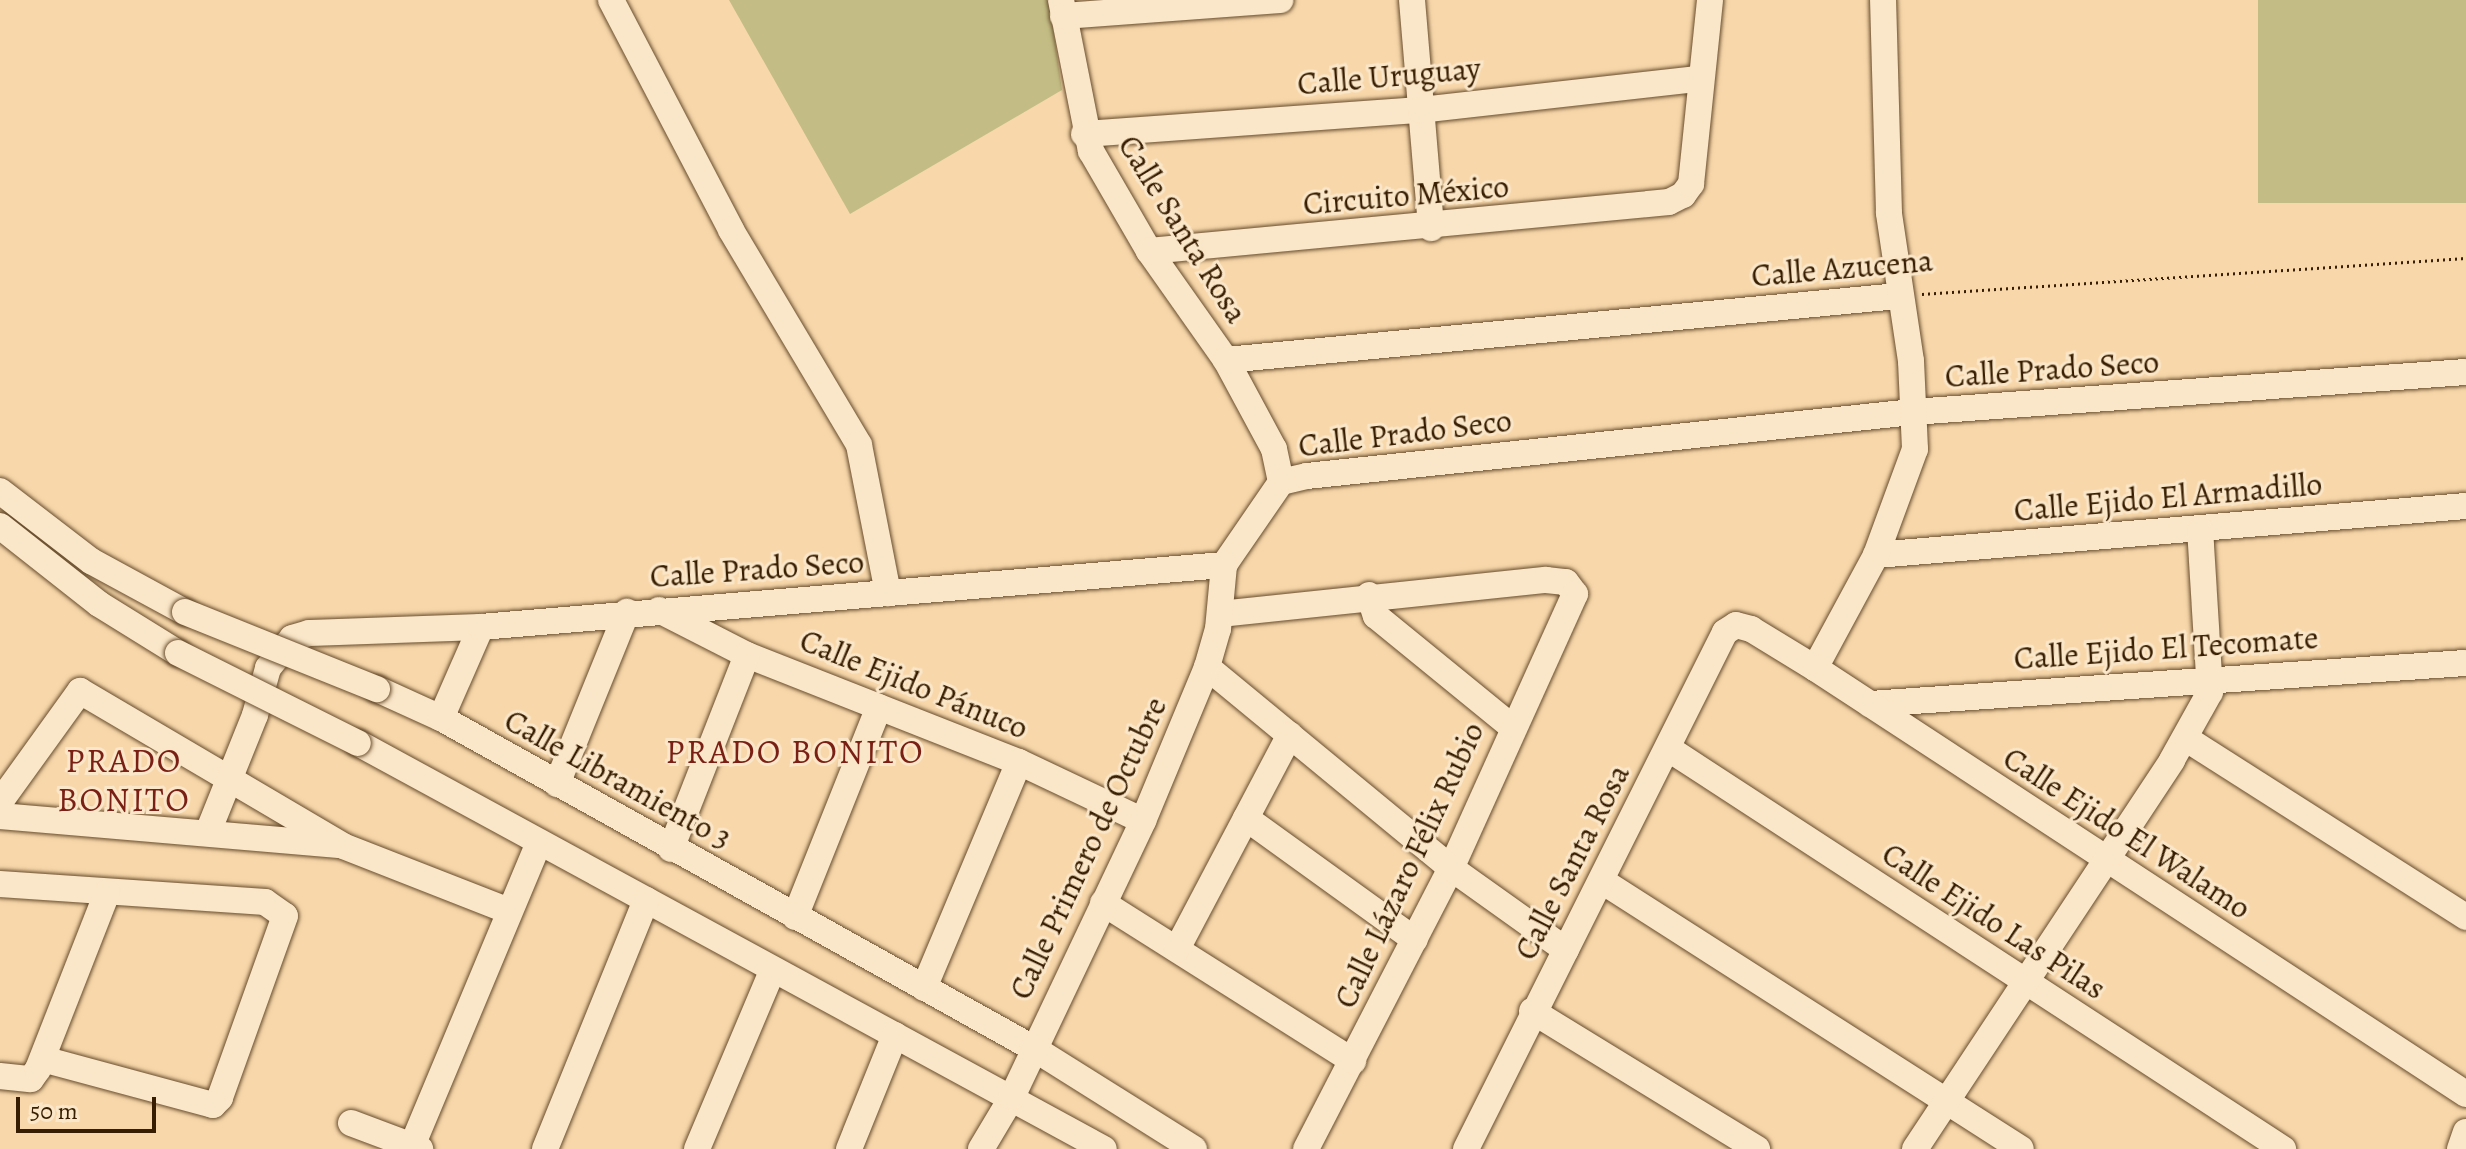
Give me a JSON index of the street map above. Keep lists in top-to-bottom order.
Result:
{
  "streets": {
    "street": [
      "Calle Uruguay",
      "Circuito México",
      "Calle Santa Rosa",
      "Calle Azucena",
      "Calle Prado Seco",
      "Calle Ejido El Armadillo",
      "Calle Ejido El Tecomate",
      "Calle Ejido Pánuco",
      "Calle Libramiento 3",
      "Calle Ejido El Walamo",
      "Calle Primero de Octubre",
      "Calle Lázaro Félix Rubio",
      "Calle Ejido Las Pilas"
    ]
  },
  "crossings": [
    ["Calle Uruguay", "Circuito México"],
    ["Calle Uruguay", "Calle Santa Rosa"],
    ["Circuito México", "Calle Santa Rosa"],
    ["Calle Santa Rosa", "Calle Azucena"],
    ["Calle Santa Rosa", "Calle Prado Seco"],
    ["Calle Santa Rosa", "Calle Ejido El Walamo"],
    ["Calle Santa Rosa", "Calle Ejido Las Pilas"],
    ["Calle Prado Seco", "Calle Ejido Pánuco"],
    ["Calle Prado Seco", "Calle Primero de Octubre"],
    ["Calle Ejido El Tecomate", "Calle Ejido El Walamo"],
    ["Calle Ejido Pánuco", "Calle Primero de Octubre"],
    ["Calle Libramiento 3", "Calle Primero de Octubre"]
  ],
  "districts": ["PRADO BONITO", "PRADO BONITO"],
  "scale_bar": "50 m"
}
